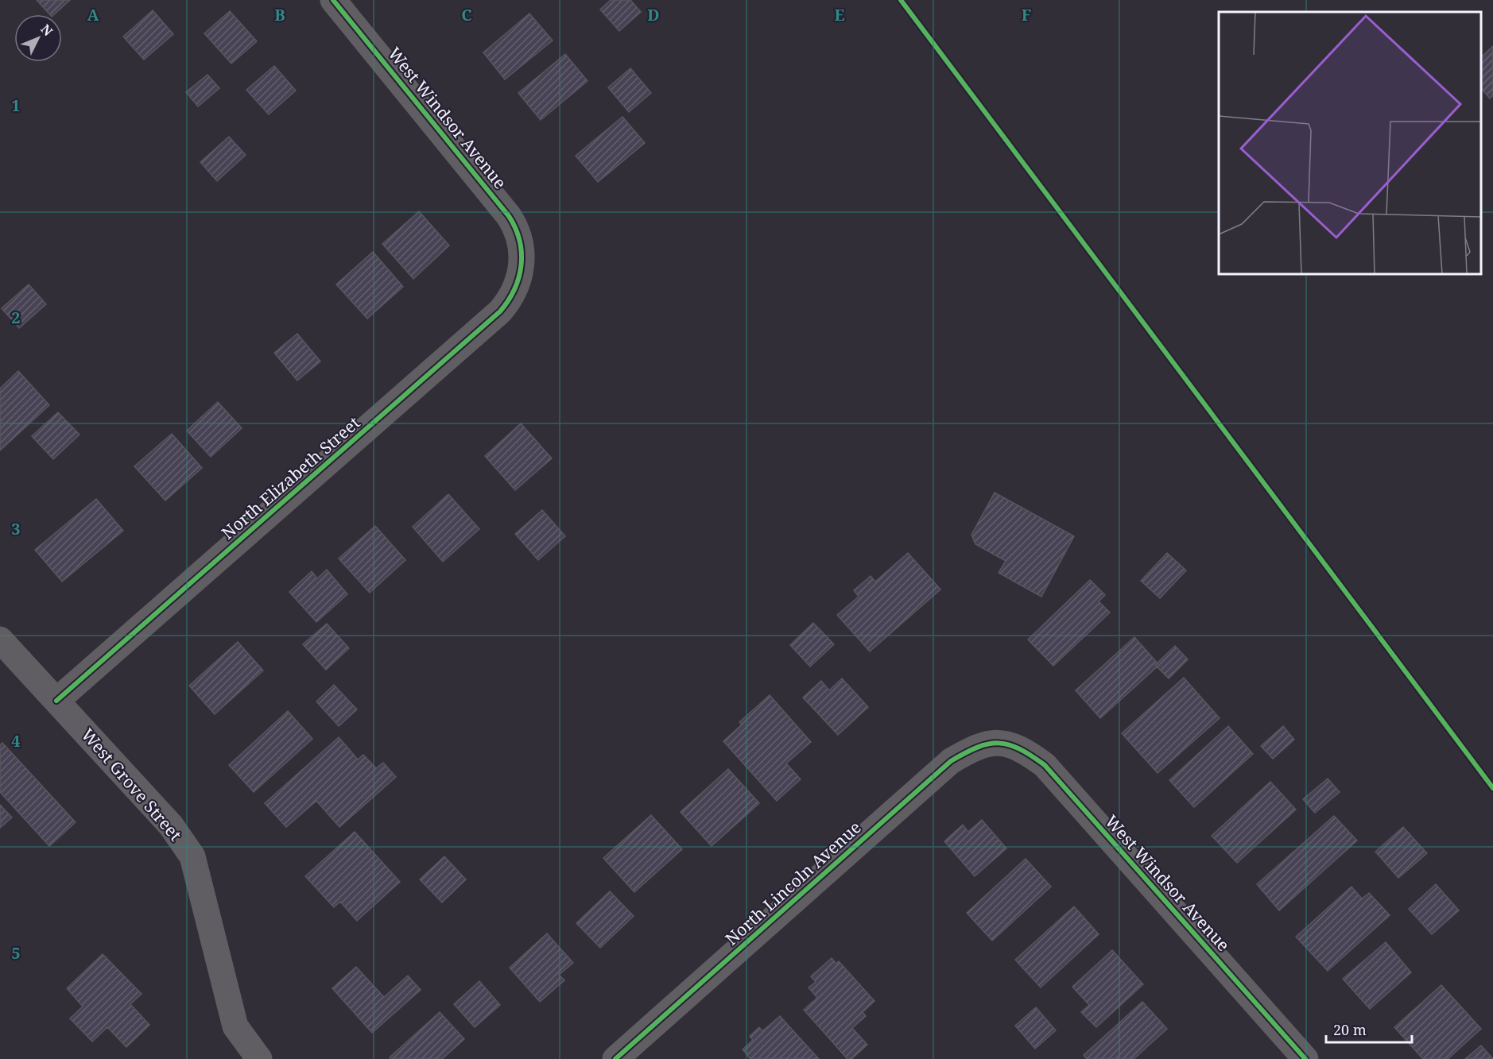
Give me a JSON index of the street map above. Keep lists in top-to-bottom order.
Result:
{
  "streets": {
    "street": [
      "West Windsor Avenue",
      "North Elizabeth Street",
      "West Grove Street",
      "North Lincoln Avenue"
    ]
  },
  "crossings": [
    ["West Windsor Avenue", "North Elizabeth Street"],
    ["West Windsor Avenue", "North Lincoln Avenue"],
    ["North Elizabeth Street", "West Grove Street"]
  ],
  "scale_bar": "20 m",
  "north": "top right",
  "grid": {
    "columns": [
      "A",
      "B",
      "C",
      "D",
      "E",
      "F"
    ],
    "rows": [
      "1",
      "2",
      "3",
      "4",
      "5"
    ]
  }
}
